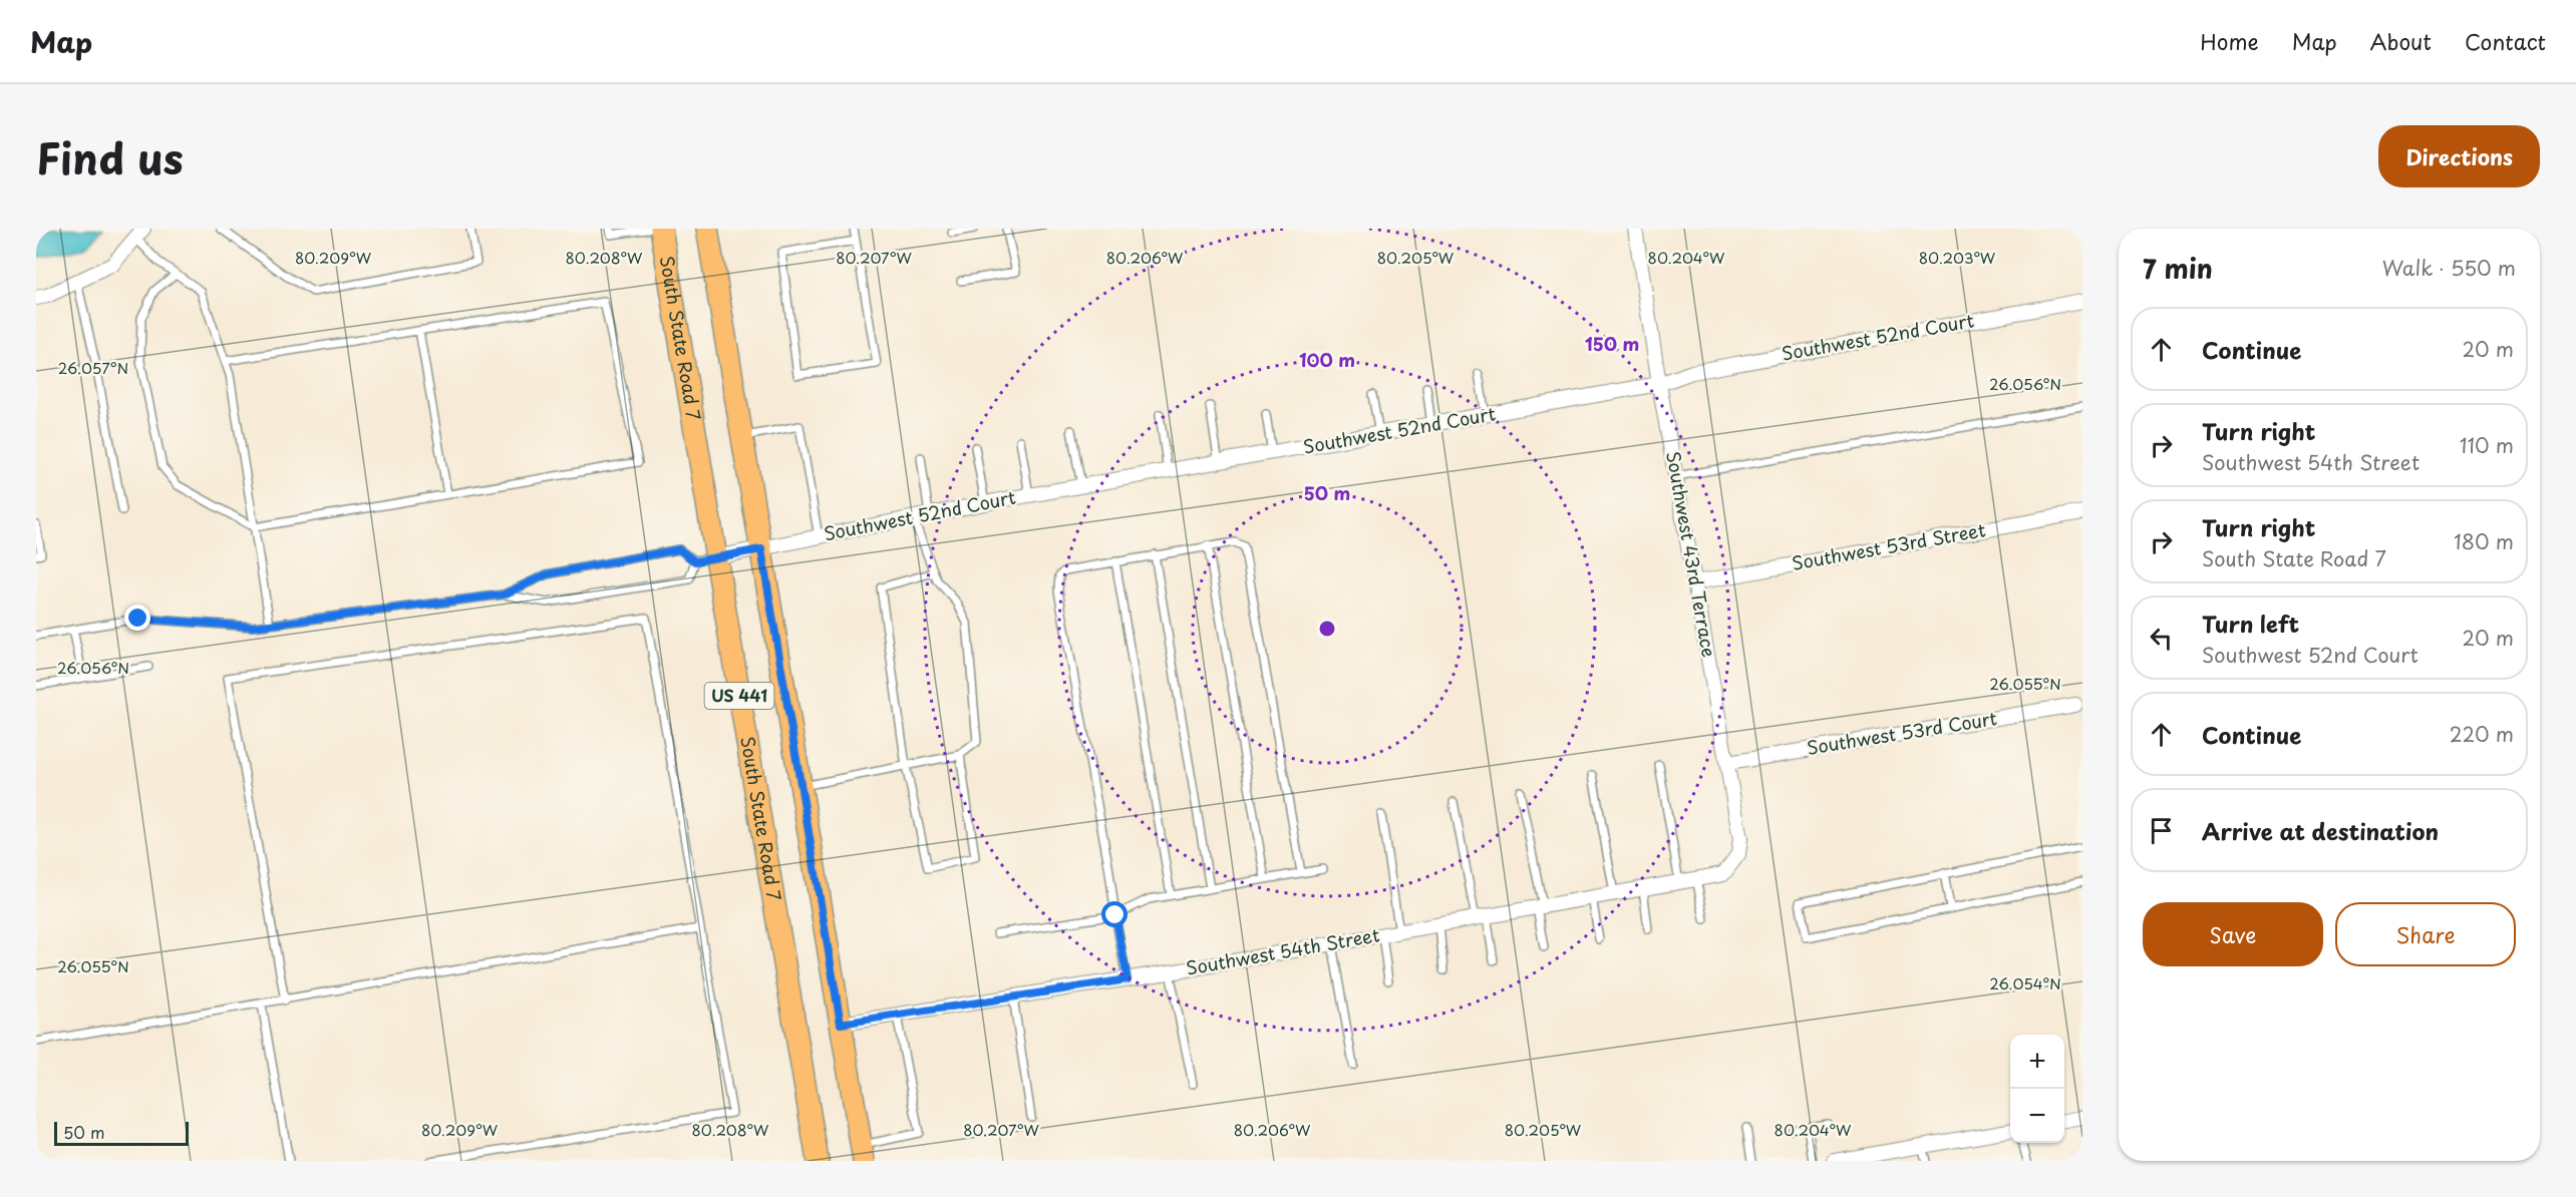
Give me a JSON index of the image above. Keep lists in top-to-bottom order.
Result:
{
  "streets": {
    "main road": ["South State Road 7", "US 441"],
    "street": [
      "Southwest 52nd Court",
      "Southwest 53rd Street",
      "Southwest 43rd Terrace",
      "Southwest 53rd Court",
      "Southwest 54th Street"
    ]
  },
  "crossings": [
    ["Southwest 52nd Court", "South State Road 7"],
    ["Southwest 52nd Court", "Southwest 43rd Terrace"],
    ["Southwest 52nd Court", "US 441"],
    ["Southwest 53rd Street", "Southwest 43rd Terrace"],
    ["Southwest 43rd Terrace", "Southwest 53rd Court"],
    ["Southwest 43rd Terrace", "Southwest 54th Street"],
    ["US 441", "Southwest 54th Street"]
  ],
  "scale_bar": "50 m",
  "page": {
    "header": "Map",
    "nav": [
      "Home",
      "Map",
      "About",
      "Contact"
    ],
    "title": "Find us",
    "buttons": [
      "Directions",
      ["Save", "Share"]
    ],
    "heading": ["7 min", "Walk · 550 m"],
    "list": [
      ["Continue", "20 m"],
      ["Turn right", "Southwest 54th Street", "110 m"],
      ["Turn right", "South State Road 7", "180 m"],
      ["Turn left", "Southwest 52nd Court", "20 m"],
      ["Continue", "220 m"],
      "Arrive at destination"
    ],
    "map_buttons": ["+", "−"],
    "scale": "50 m"
  },
  "coordinates": [
    "80.209°W",
    "80.208°W",
    "80.207°W",
    "80.206°W",
    "80.205°W",
    "80.204°W",
    "80.203°W",
    "26.057°N",
    "26.056°N",
    "26.055°N",
    "26.054°N"
  ],
  "rings": ["150 m", "100 m", "50 m"]
}
